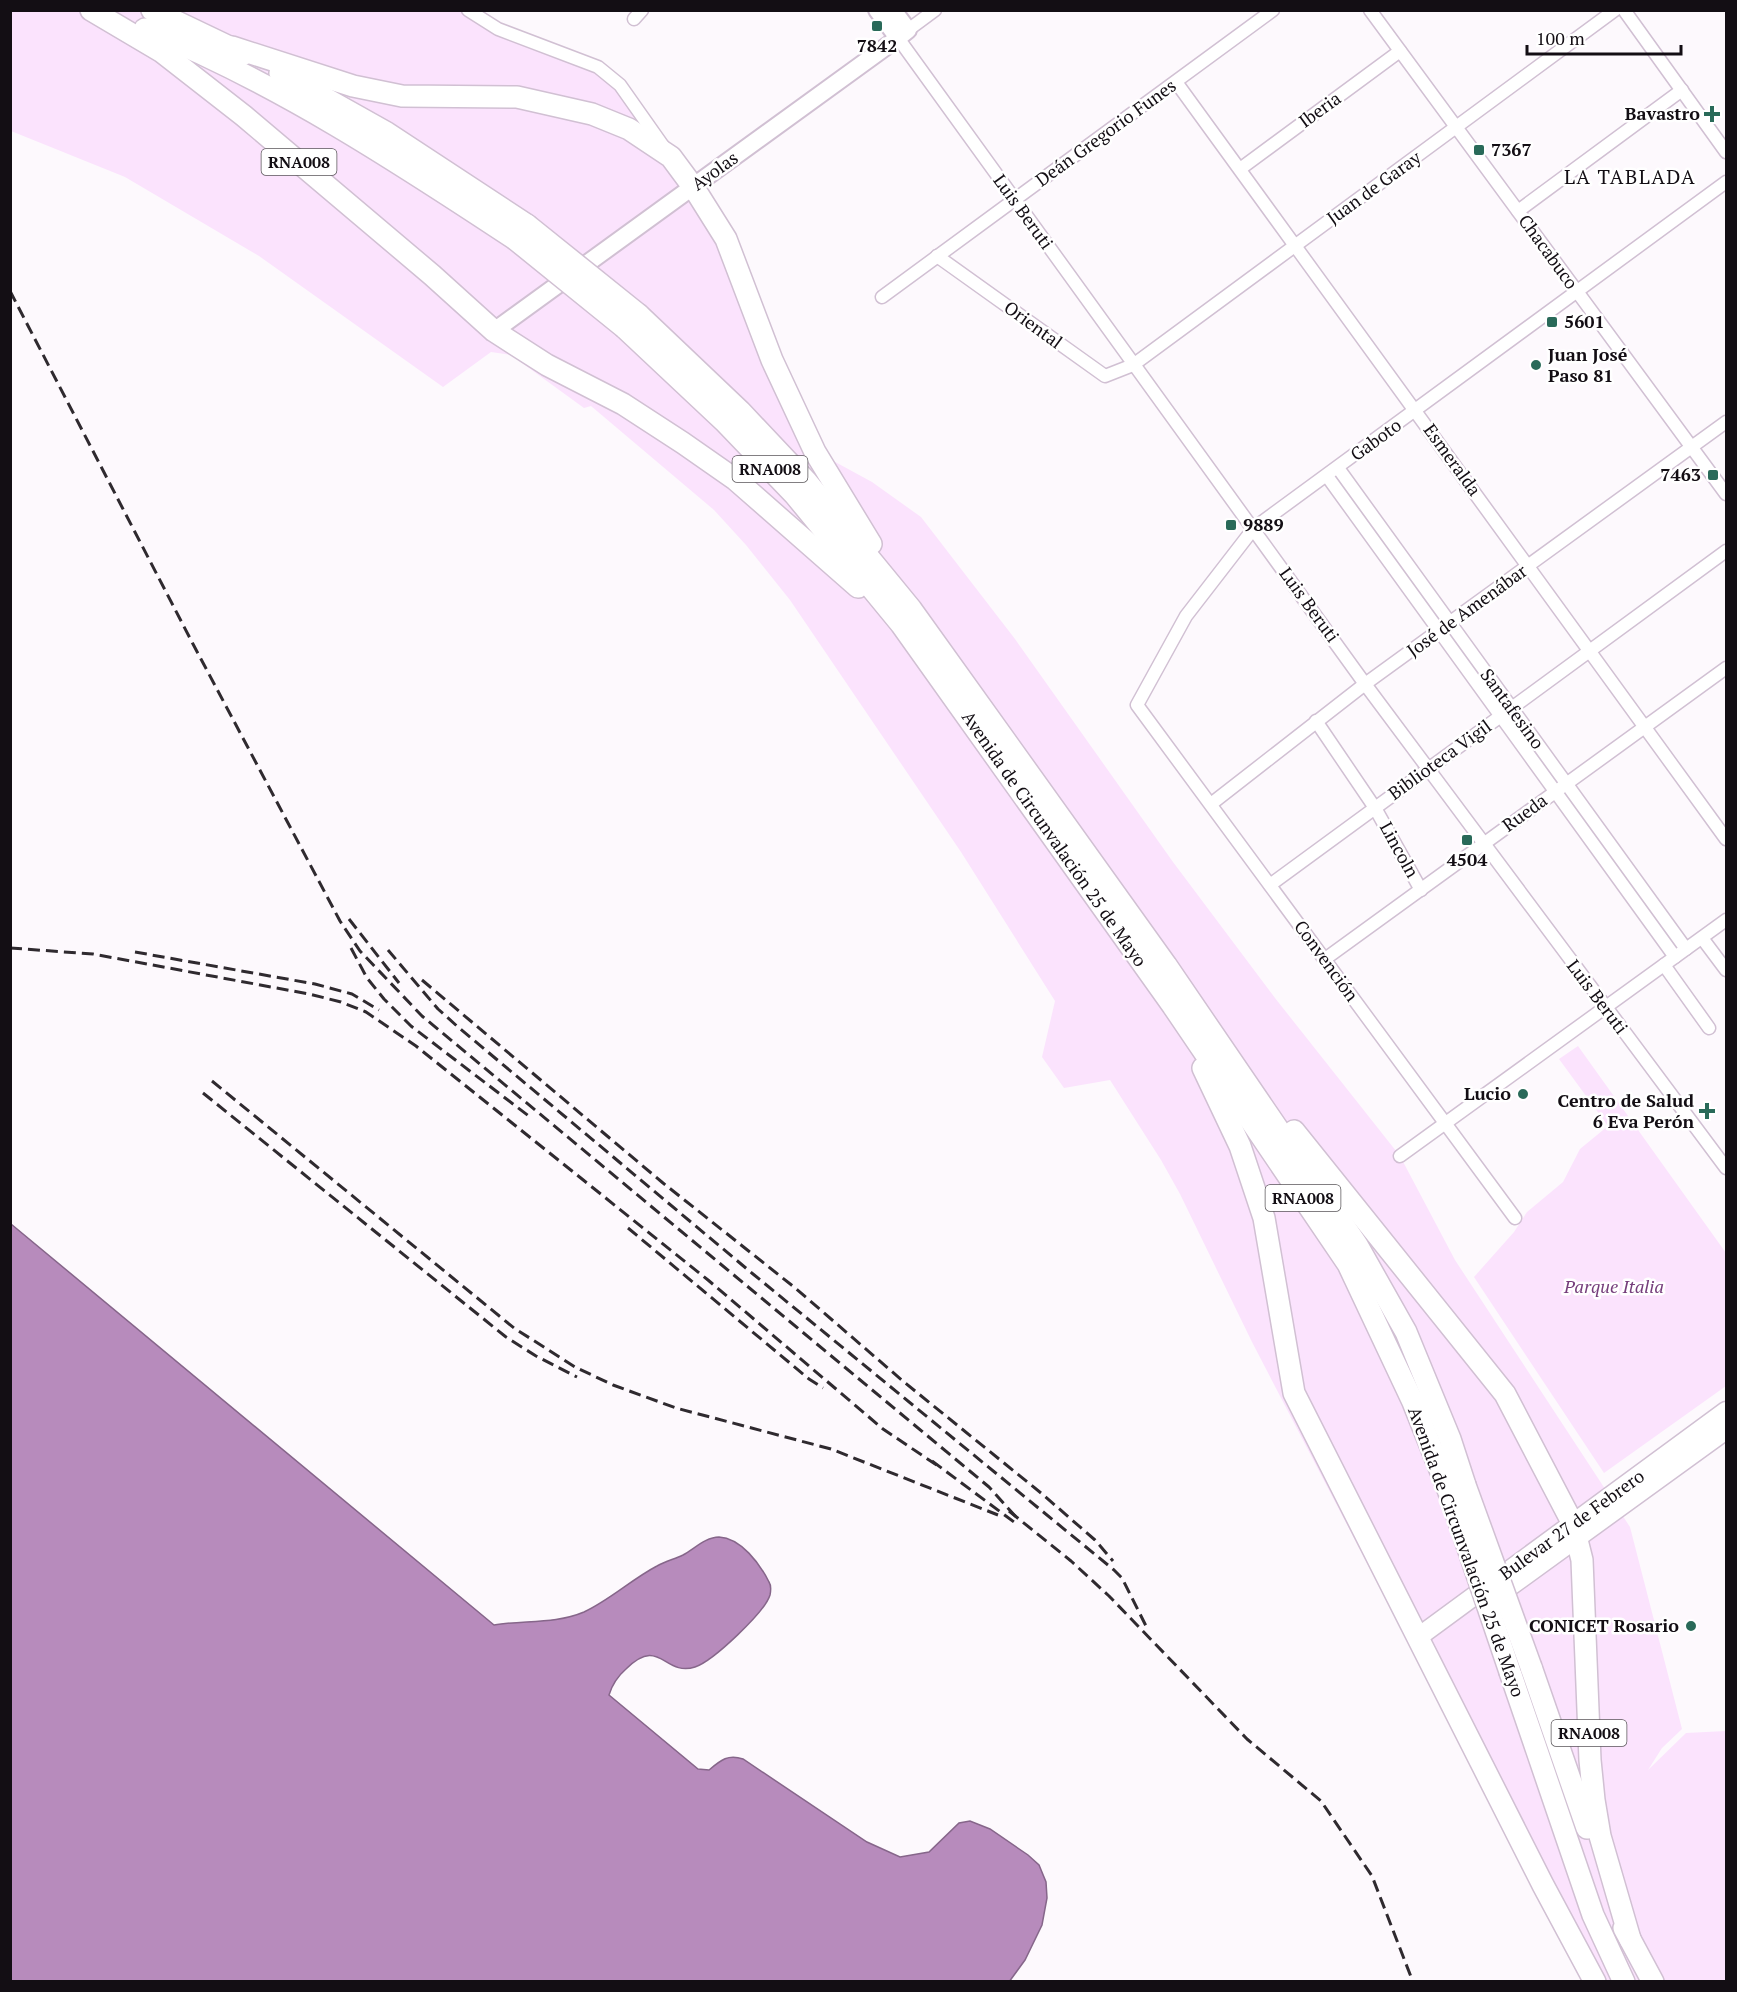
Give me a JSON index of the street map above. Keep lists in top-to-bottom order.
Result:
{
  "streets": {
    "highway": ["RNA008", "Avenida de Circunvalación 25 de Mayo"],
    "main road": ["Bulevar 27 de Febrero"],
    "street": [
      "Iberia",
      "Deán Gregorio Funes",
      "Ayolas",
      "Juan de Garay",
      "Luis Beruti",
      "Chacabuco",
      "Oriental",
      "Gaboto",
      "Esmeralda",
      "José de Amenábar",
      "Santafesino",
      "Biblioteca Vigil",
      "Rueda",
      "Lincoln",
      "Convención"
    ]
  },
  "crossings": [
    ["Iberia", "Chacabuco"],
    ["Iberia", "Esmeralda"],
    ["Deán Gregorio Funes", "Luis Beruti"],
    ["Deán Gregorio Funes", "Oriental"],
    ["Deán Gregorio Funes", "Esmeralda"],
    ["RNA008", "Ayolas"],
    ["RNA008", "Avenida de Circunvalación 25 de Mayo"],
    ["RNA008", "Bulevar 27 de Febrero"],
    ["Ayolas", "Luis Beruti"],
    ["Juan de Garay", "Luis Beruti"],
    ["Juan de Garay", "Chacabuco"],
    ["Juan de Garay", "Oriental"],
    ["Juan de Garay", "Esmeralda"],
    ["Luis Beruti", "Oriental"],
    ["Luis Beruti", "Gaboto"],
    ["Luis Beruti", "José de Amenábar"],
    ["Luis Beruti", "Biblioteca Vigil"],
    ["Luis Beruti", "Rueda"],
    ["Chacabuco", "Gaboto"],
    ["Chacabuco", "José de Amenábar"],
    ["Gaboto", "Esmeralda"],
    ["Gaboto", "Santafesino"],
    ["Gaboto", "Convención"],
    ["Esmeralda", "José de Amenábar"],
    ["Esmeralda", "Biblioteca Vigil"],
    ["Esmeralda", "Rueda"],
    ["José de Amenábar", "Santafesino"],
    ["José de Amenábar", "Lincoln"],
    ["José de Amenábar", "Convención"],
    ["Santafesino", "Biblioteca Vigil"],
    ["Santafesino", "Rueda"],
    ["Biblioteca Vigil", "Lincoln"],
    ["Biblioteca Vigil", "Convención"],
    ["Rueda", "Lincoln"],
    ["Rueda", "Convención"]
  ],
  "districts": ["LA TABLADA"],
  "parks": ["Parque Italia"],
  "places": {
    "transit": [
      "7842",
      "7367",
      "5601",
      "7463",
      "9889",
      "4504"
    ],
    "health": ["Bavastro", "Centro de Salud 6 Eva Perón"],
    "other": ["Juan José Paso 81", "Lucio", "CONICET Rosario"]
  },
  "scale_bar": "100 m"
}
